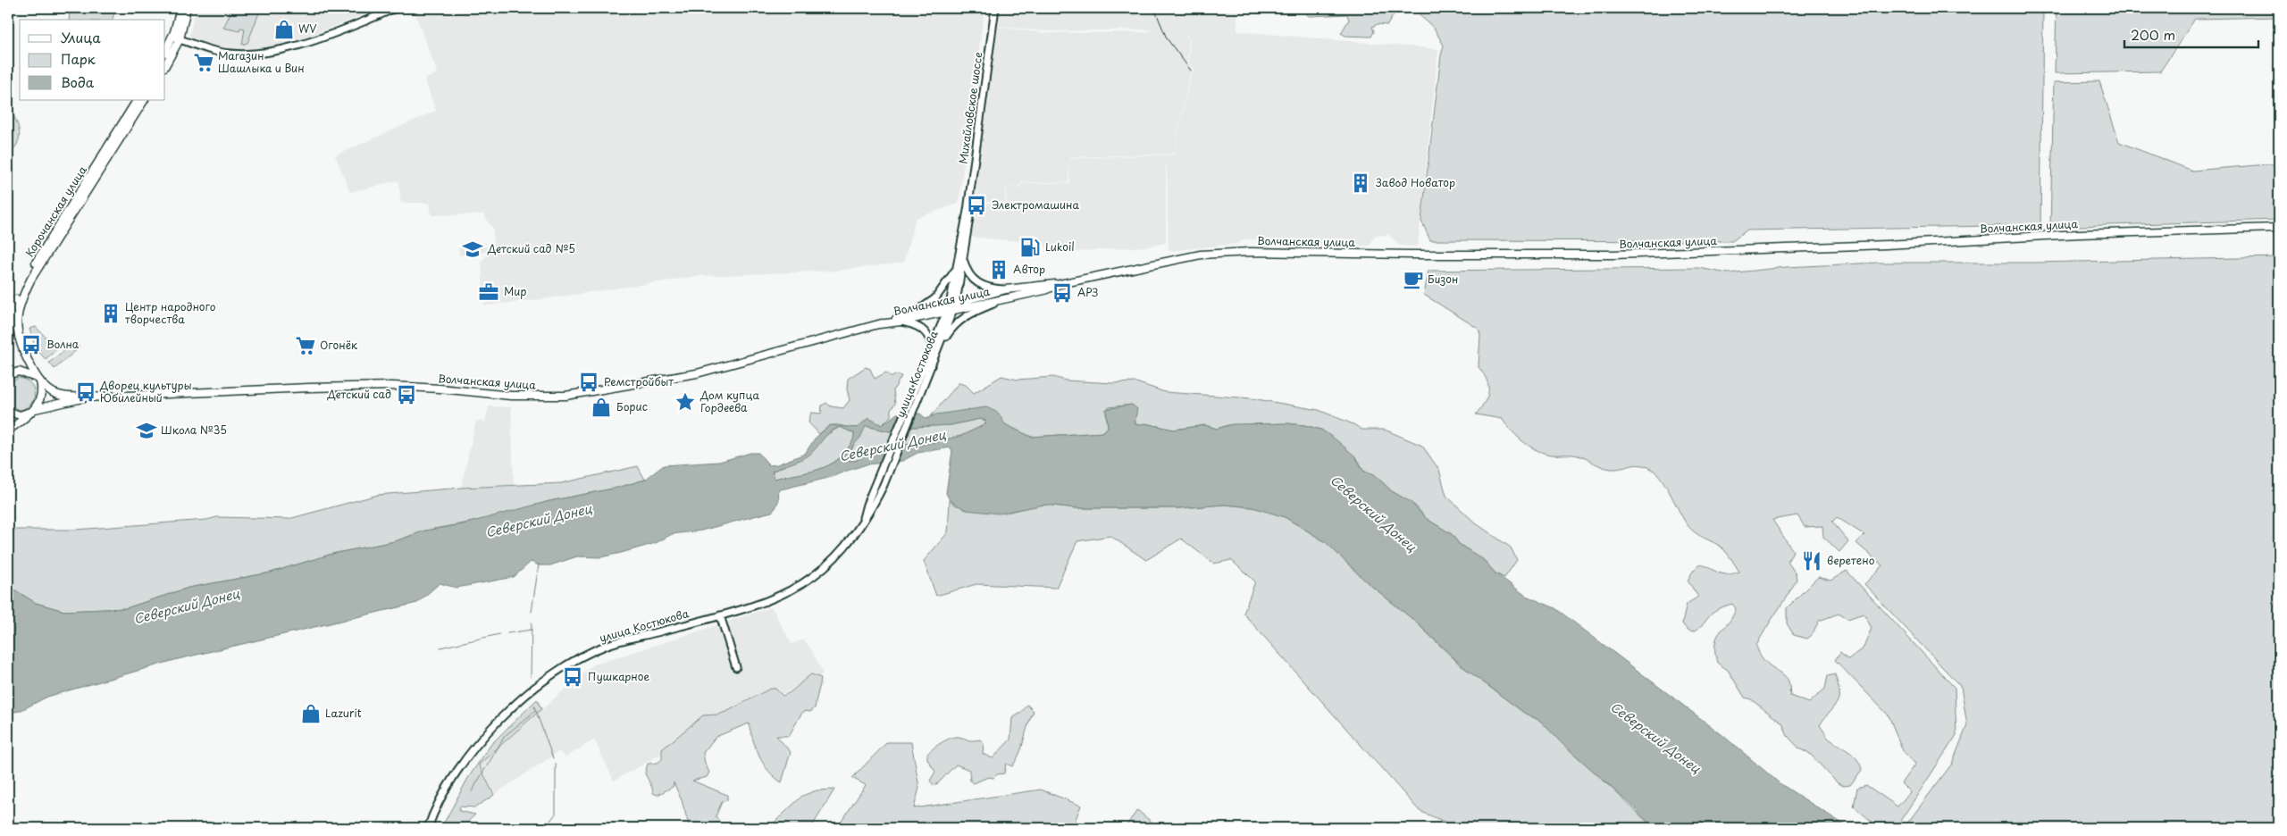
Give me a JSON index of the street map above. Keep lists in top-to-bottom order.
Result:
{
  "streets": {
    "main road": [
      "Михайловское шоссе",
      "Корочанская улица",
      "Волчанская улица",
      "улица Костюкова"
    ]
  },
  "crossings": [
    ["Михайловское шоссе", "Волчанская улица"],
    ["Михайловское шоссе", "улица Костюкова"],
    ["Волчанская улица", "улица Костюкова"]
  ],
  "water": ["Северский Донец"],
  "places": {
    "shop": ["WV", "Борис", "Lazurit"],
    "supermarket": ["Магазин Шашлыка и Вин", "Огонёк"],
    "building": ["Завод Новатор", "Автор", "Центр народного творчества"],
    "bus stop": [
      "Электромашина",
      "АРЗ",
      "Волна",
      "Ремстройбыт",
      "Дворец культуры Юбилейный",
      "Детский сад",
      "Пушкарное"
    ],
    "fuel station": ["Lukoil"],
    "school or university": ["Детский сад №5", "Школа №35"],
    "cafe": ["Бизон"],
    "office": ["Мир"],
    "place": ["Дом купца Гордеева"],
    "restaurant": ["веретено"]
  },
  "legend": ["Улица", "Парк", "Вода"],
  "scale_bar": "200 m"
}
